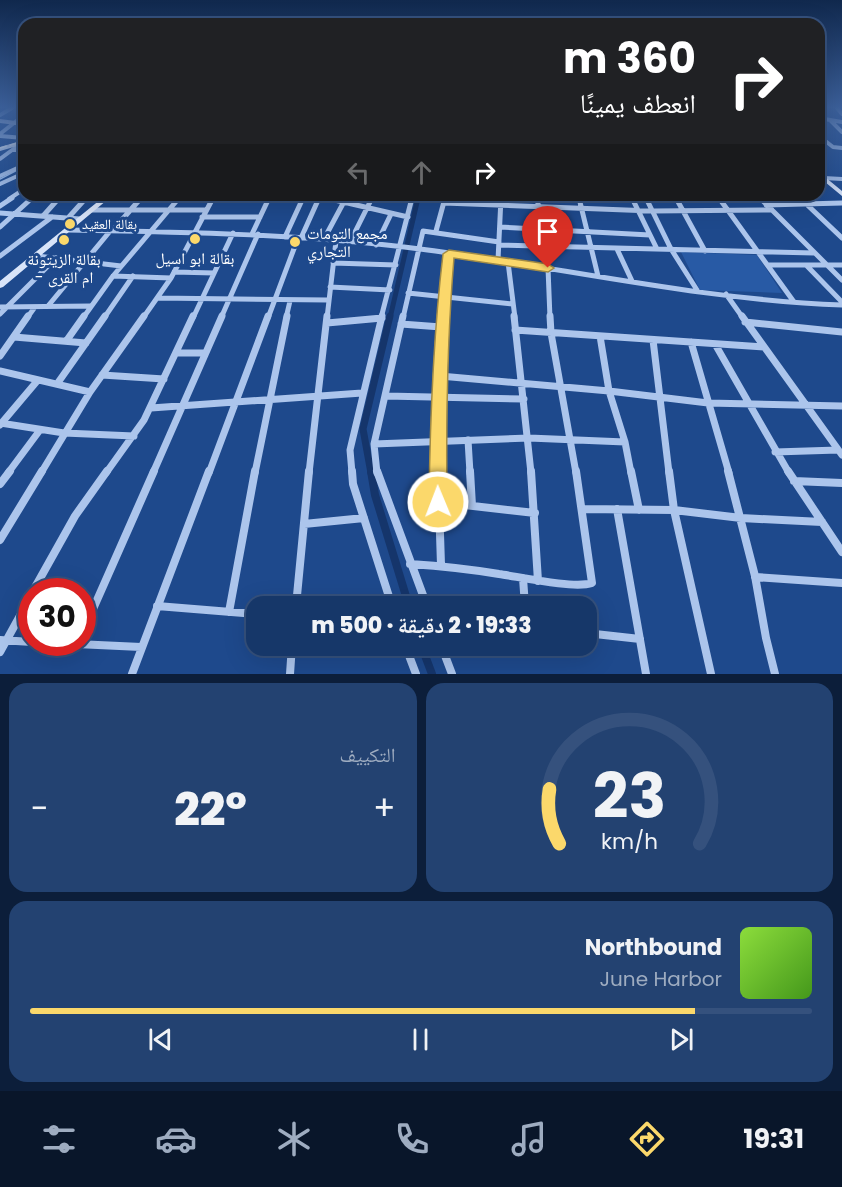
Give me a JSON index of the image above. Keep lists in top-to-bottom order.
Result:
{
  "places": [
    "بقالة العقيد",
    "بقالة ابو اسيل",
    "بقالة الزيتونة - ام القرى",
    "مجمع التومات التجاري"
  ],
  "page": {
    "turn": ["360 m", "انعطف يمينًا"],
    "limit": "30",
    "trip": "19:33 · 2 دقيقة · 500 m",
    "tile": "التكييف",
    "heat": ["−", "22°", "+"],
    "song": ["Northbound", "June Harbor"],
    "tabs": "19:31",
    "gauge": ["23", "km/h"]
  }
}
